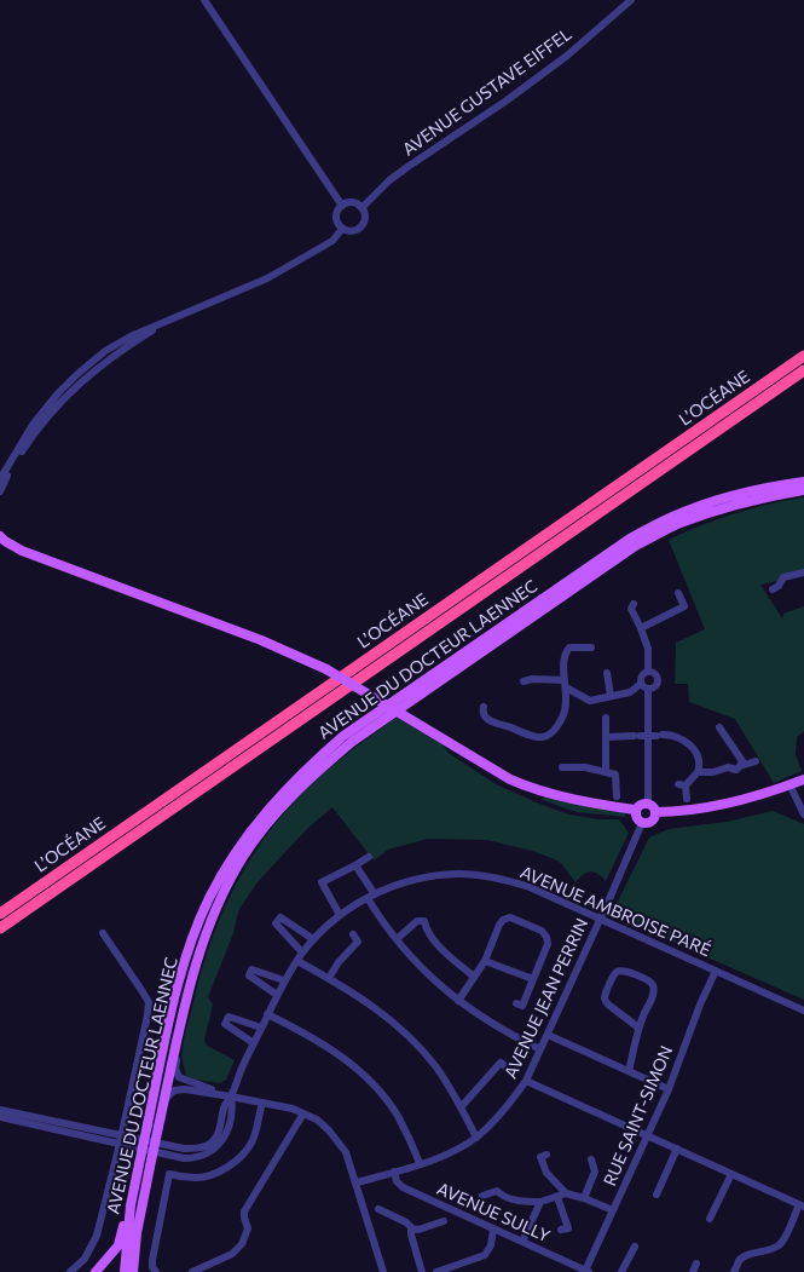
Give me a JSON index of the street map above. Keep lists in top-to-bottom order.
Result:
{
  "streets": {
    "highway": ["L’OCÉANE"],
    "main road": ["AVENUE DU DOCTEUR LAENNEC"],
    "street": [
      "AVENUE GUSTAVE EIFFEL",
      "AVENUE AMBROISE PARÉ",
      "AVENUE JEAN PERRIN",
      "RUE SAINT-SIMON",
      "AVENUE SULLY"
    ]
  },
  "crossings": [
    ["AVENUE AMBROISE PARÉ", "AVENUE JEAN PERRIN"],
    ["AVENUE AMBROISE PARÉ", "RUE SAINT-SIMON"],
    ["AVENUE JEAN PERRIN", "AVENUE SULLY"],
    ["RUE SAINT-SIMON", "AVENUE SULLY"]
  ]
}
